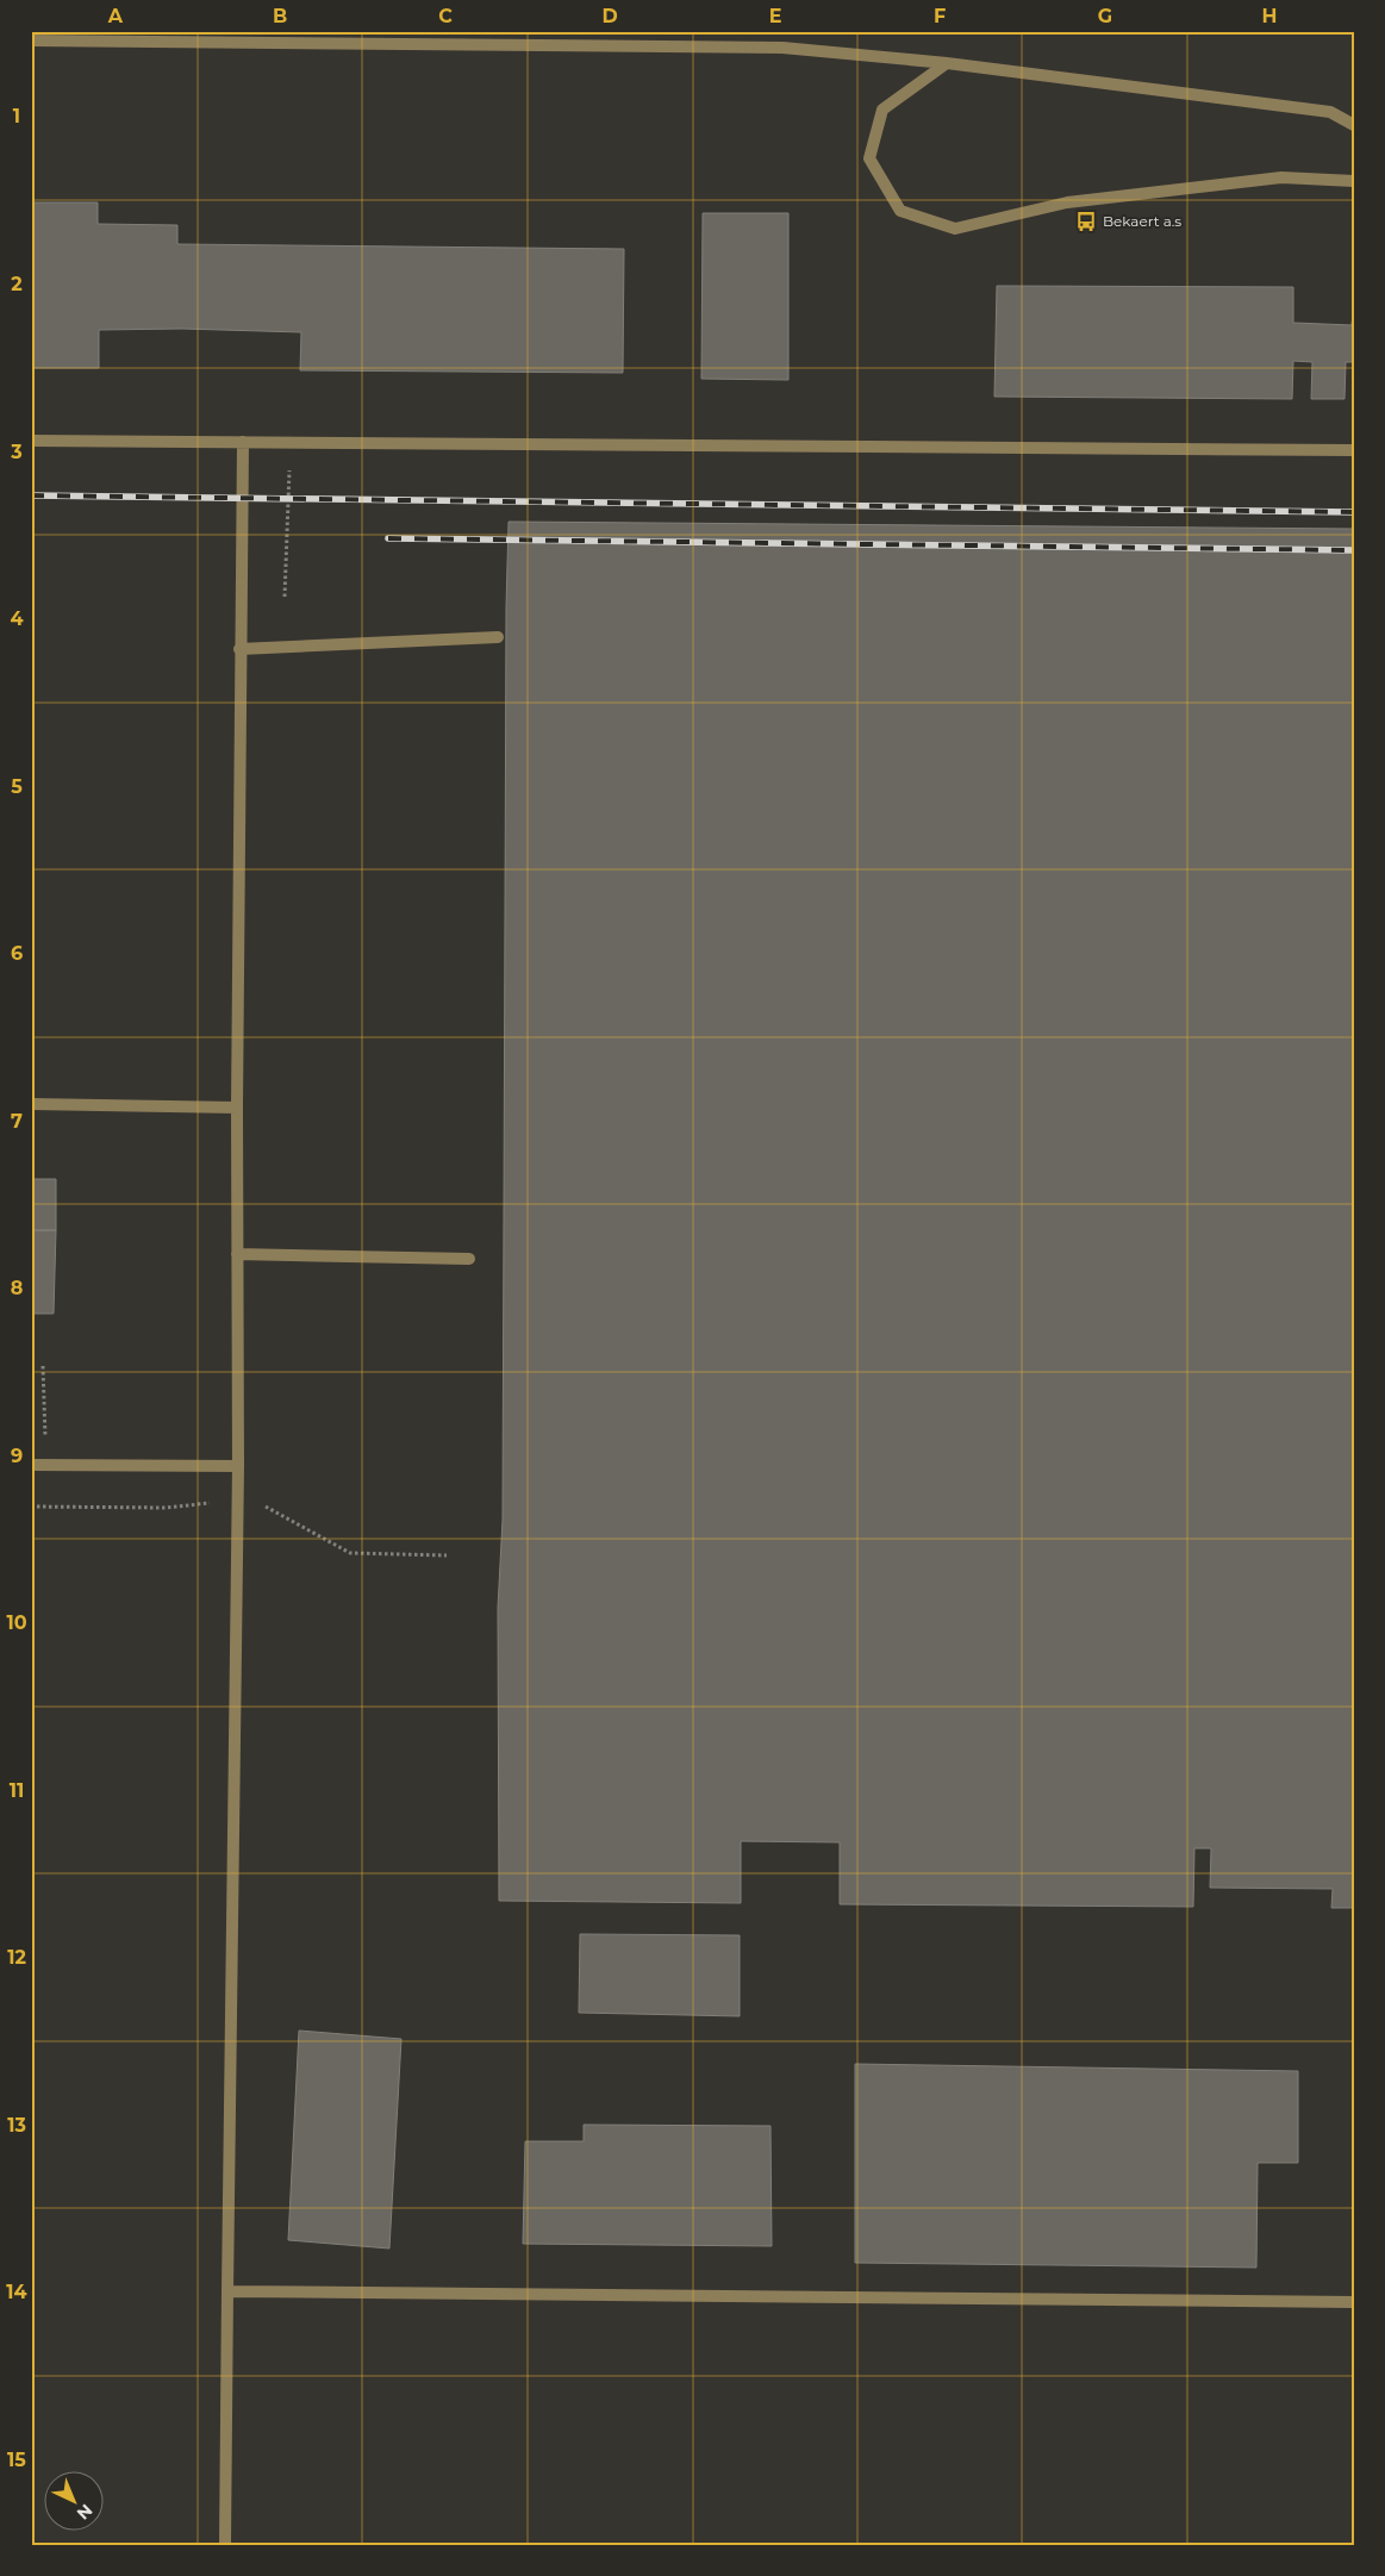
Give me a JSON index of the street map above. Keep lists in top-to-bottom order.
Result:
{
  "places": {
    "bus stop": ["Bekaert a.s"]
  },
  "north": "bottom right",
  "grid": {
    "columns": [
      "A",
      "B",
      "C",
      "D",
      "E",
      "F",
      "G",
      "H"
    ],
    "rows": [
      "1",
      "2",
      "3",
      "4",
      "5",
      "6",
      "7",
      "8",
      "9",
      "10",
      "11",
      "12",
      "13",
      "14",
      "15"
    ]
  }
}
